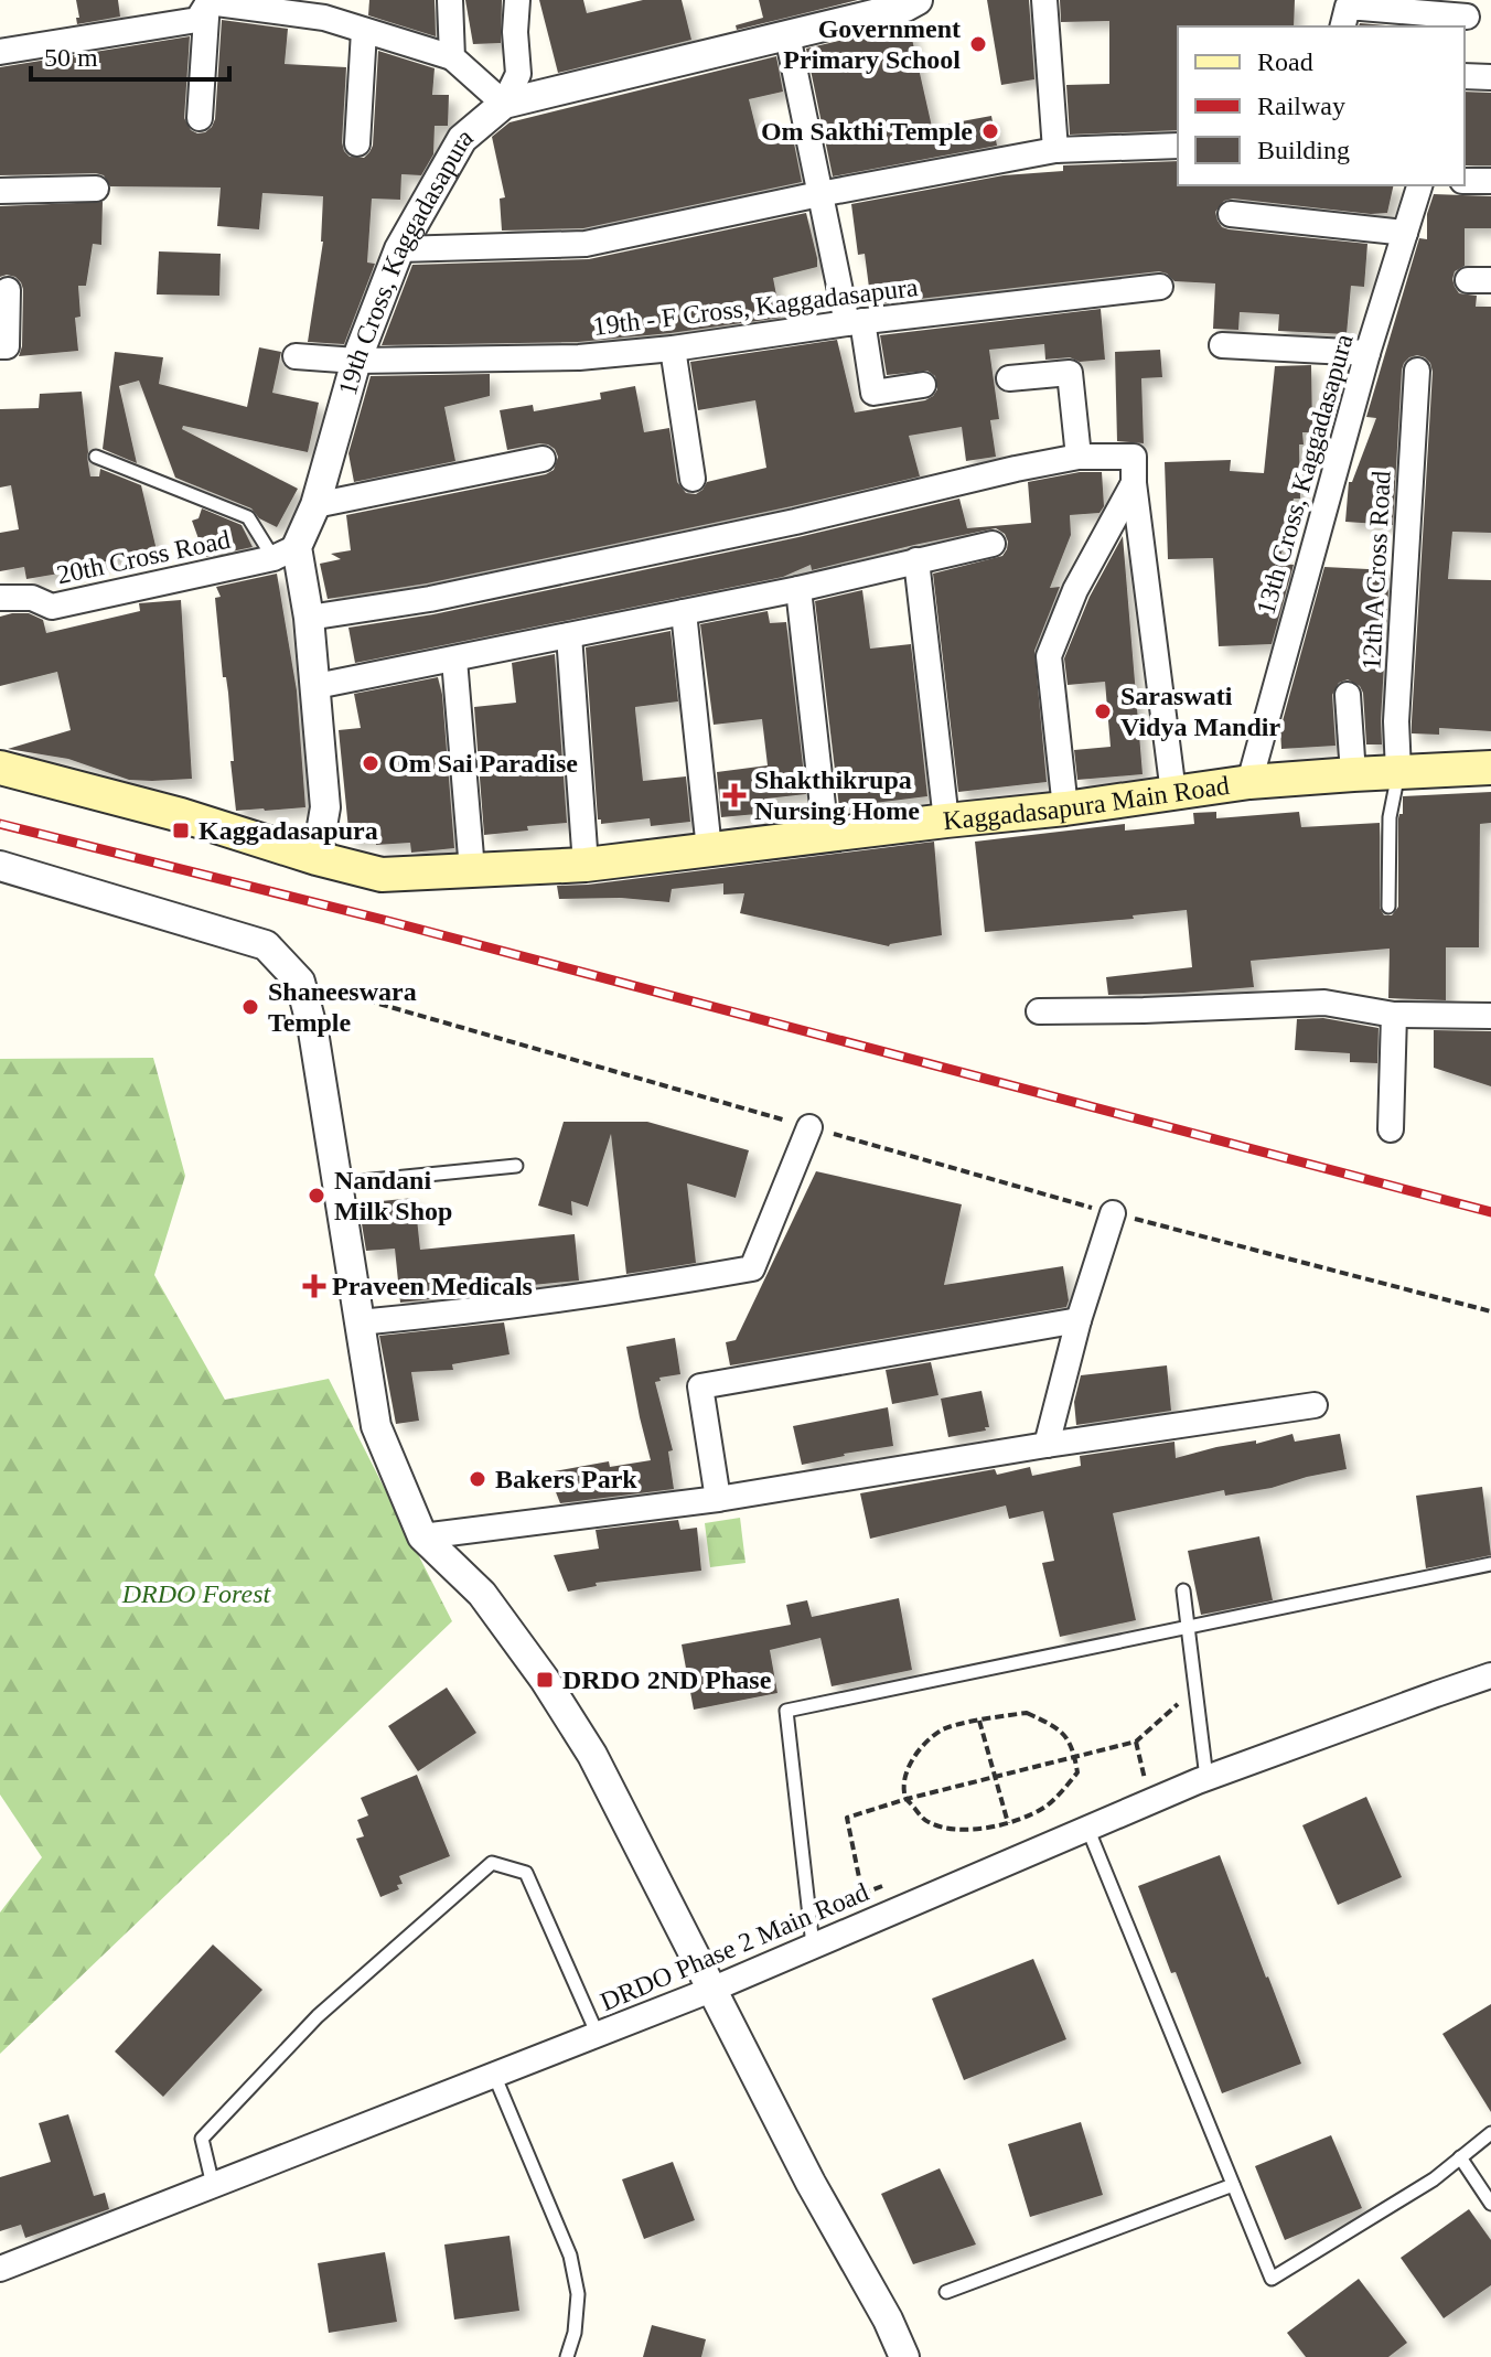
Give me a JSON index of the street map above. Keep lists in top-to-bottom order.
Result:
{
  "streets": {
    "main road": ["Kaggadasapura Main Road"],
    "street": [
      "19th Cross, Kaggadasapura",
      "19th - F Cross, Kaggadasapura",
      "13th Cross, Kaggadasapura",
      "20th Cross Road",
      "12th A Cross Road",
      "DRDO Phase 2 Main Road"
    ]
  },
  "crossings": [
    ["19th Cross, Kaggadasapura", "19th - F Cross, Kaggadasapura"],
    ["19th Cross, Kaggadasapura", "20th Cross Road"],
    ["13th Cross, Kaggadasapura", "Kaggadasapura Main Road"],
    ["12th A Cross Road", "Kaggadasapura Main Road"]
  ],
  "parks": ["DRDO Forest"],
  "places": {
    "other": [
      "Government Primary School",
      "Om Sakthi Temple",
      "Saraswati Vidya Mandir",
      "Om Sai Paradise",
      "Shaneeswara Temple",
      "Nandani Milk Shop",
      "Bakers Park"
    ],
    "health": ["Shakthikrupa Nursing Home", "Praveen Medicals"],
    "transit": ["Kaggadasapura", "DRDO 2ND Phase"]
  },
  "legend": ["Road", "Railway", "Building"],
  "scale_bar": "50 m"
}
